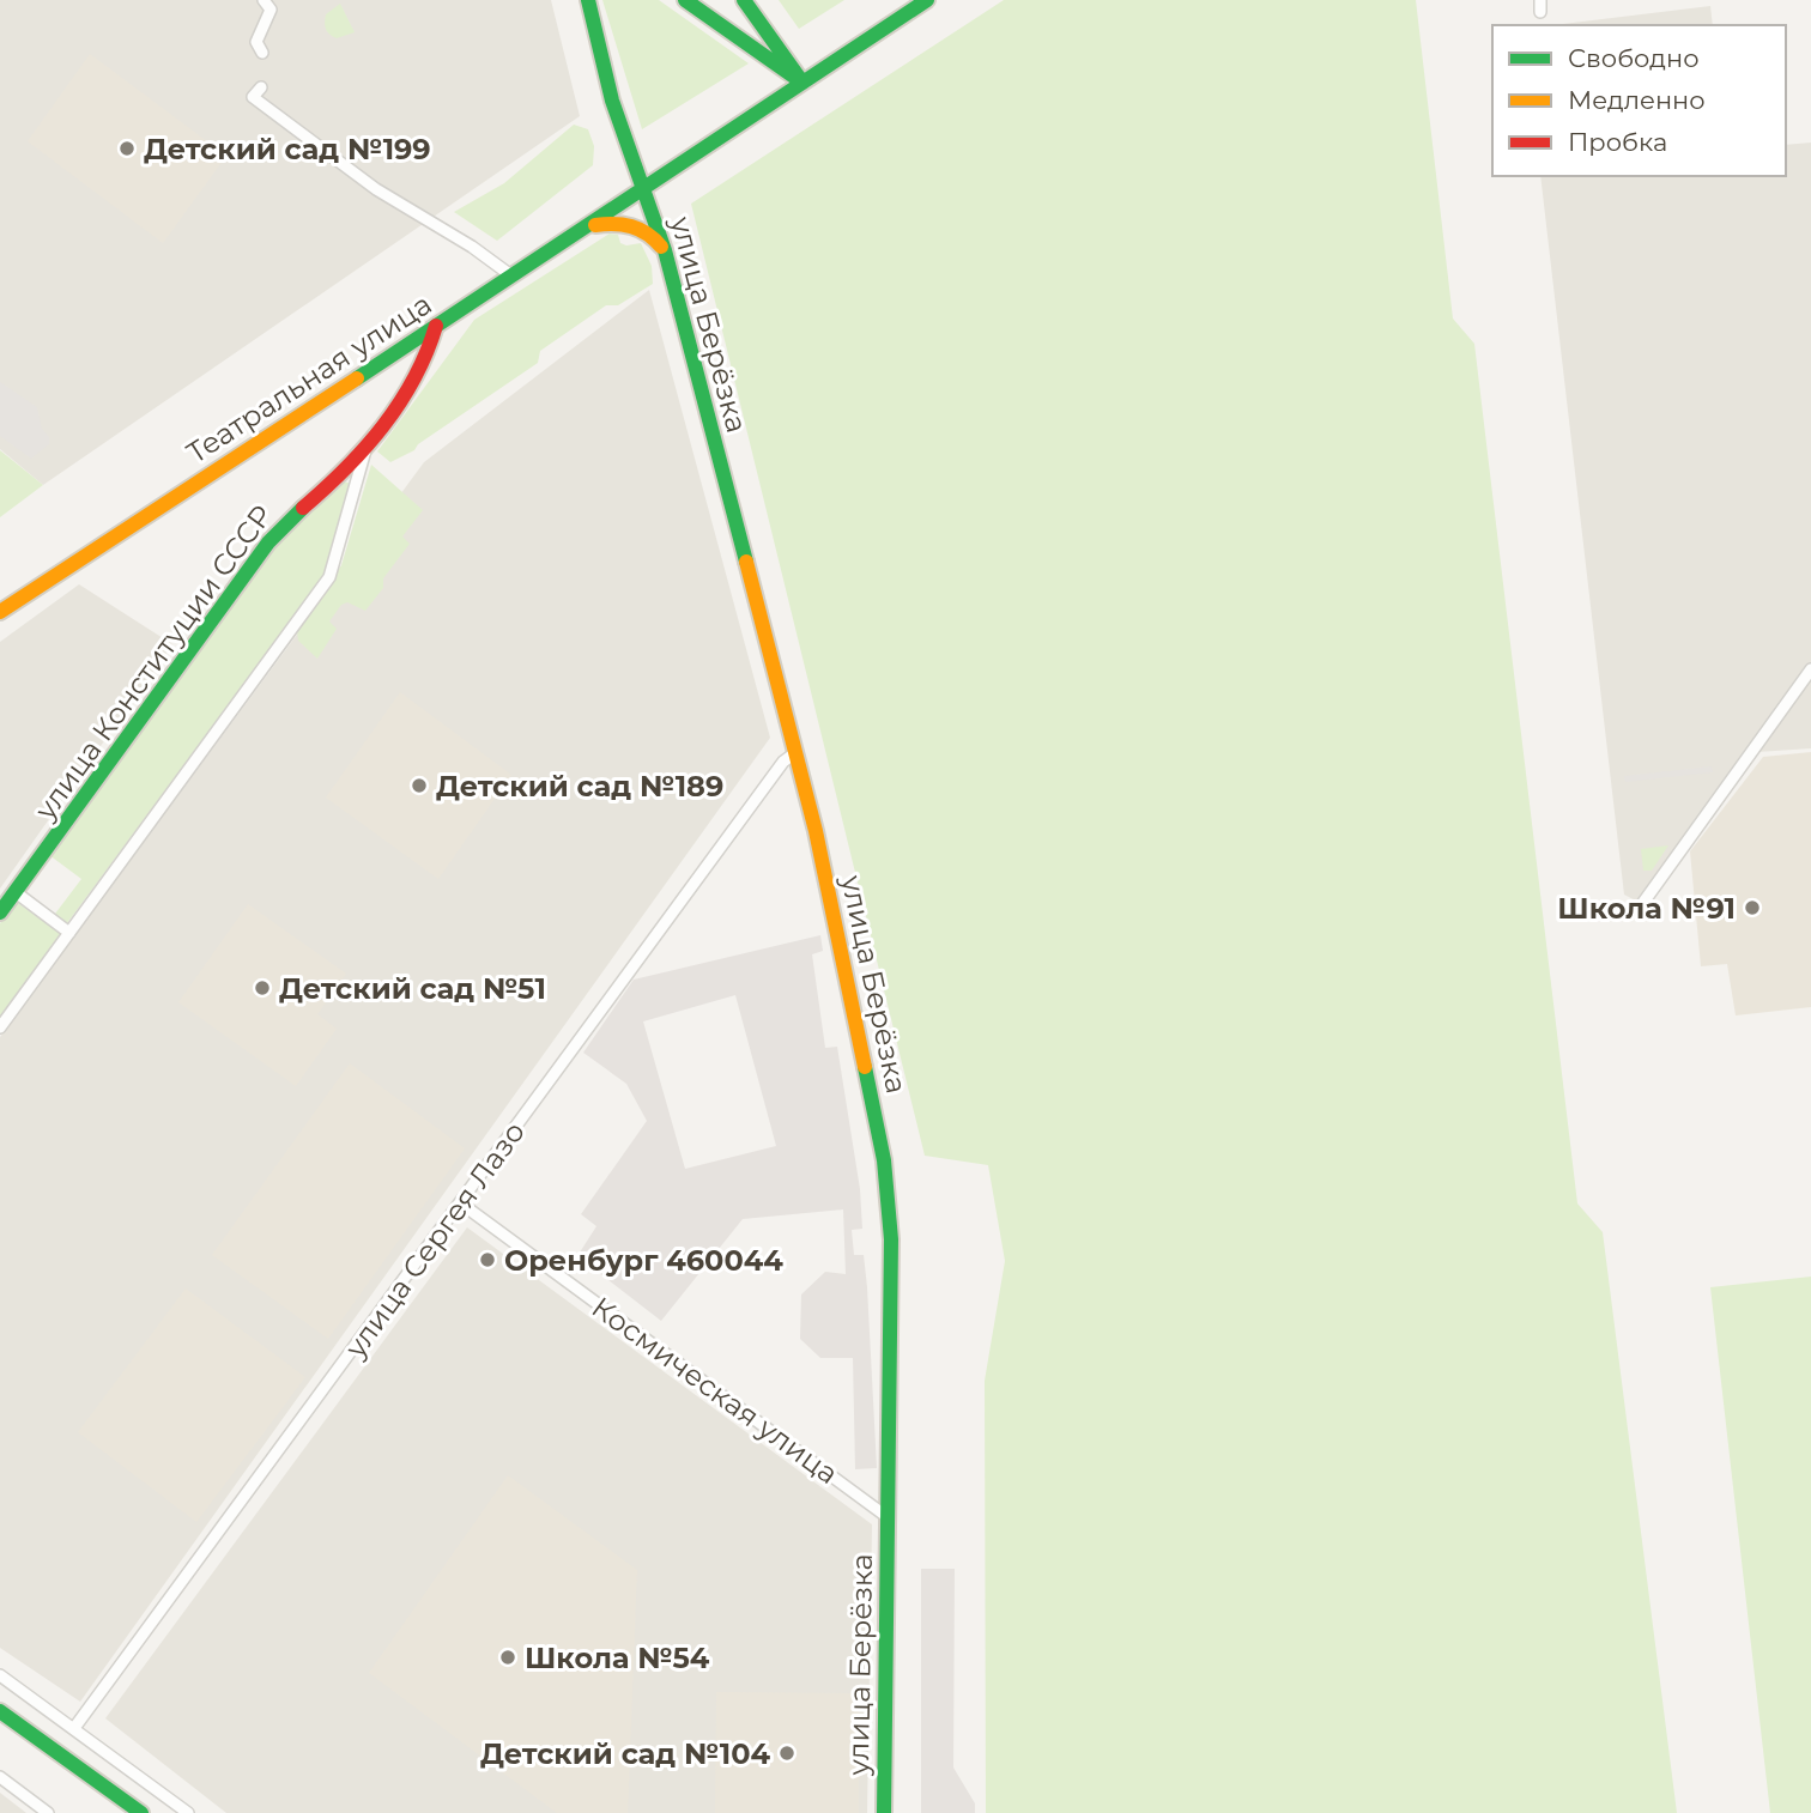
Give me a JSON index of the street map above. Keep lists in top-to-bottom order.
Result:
{
  "streets": {
    "main road": ["улица Берёзка", "Театральная улица", "улица Конституции СССР"],
    "street": ["улица Сергея Лазо", "Космическая улица"]
  },
  "crossings": [
    ["улица Берёзка", "Театральная улица"],
    ["улица Берёзка", "улица Сергея Лазо"],
    ["улица Берёзка", "Космическая улица"],
    ["Театральная улица", "улица Конституции СССР"],
    ["улица Сергея Лазо", "Космическая улица"]
  ],
  "places": [
    "Детский сад №199",
    "Детский сад №189",
    "Школа №91",
    "Детский сад №51",
    "Оренбург 460044",
    "Школа №54",
    "Детский сад №104"
  ],
  "legend": ["Свободно", "Медленно", "Пробка"]
}
